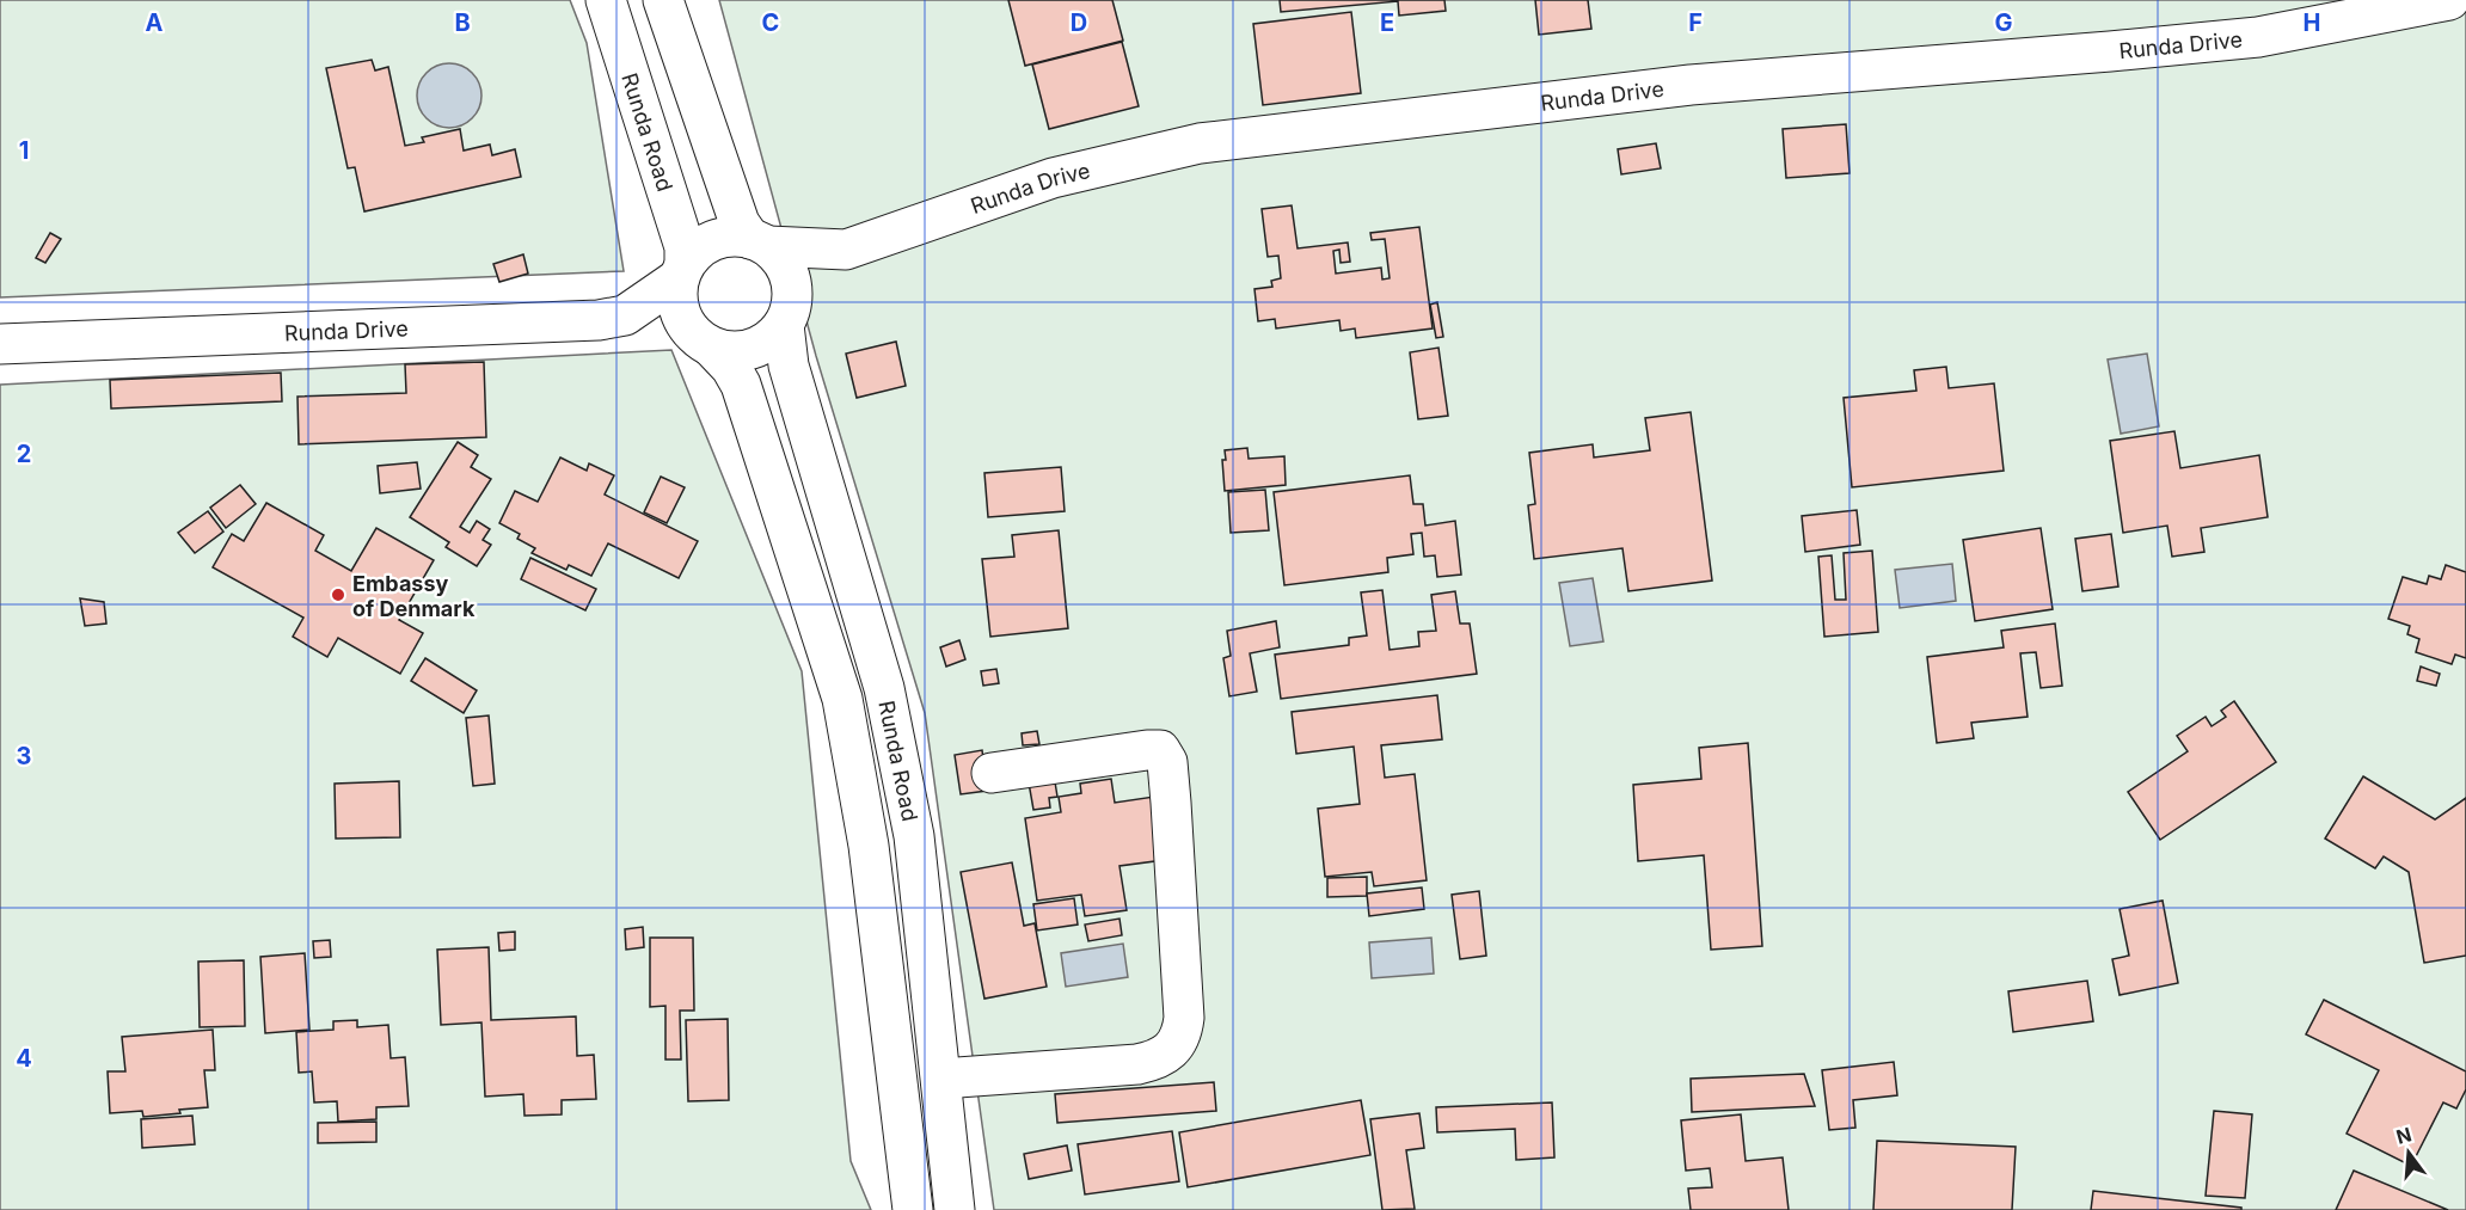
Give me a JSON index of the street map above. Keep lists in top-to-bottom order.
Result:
{
  "streets": {
    "street": ["Runda Drive", "Runda Road"]
  },
  "crossings": [
    ["Runda Drive", "Runda Road"]
  ],
  "places": ["Embassy of Denmark"],
  "north": "top",
  "grid": {
    "columns": [
      "A",
      "B",
      "C",
      "D",
      "E",
      "F",
      "G",
      "H"
    ],
    "rows": [
      "1",
      "2",
      "3",
      "4"
    ]
  }
}
